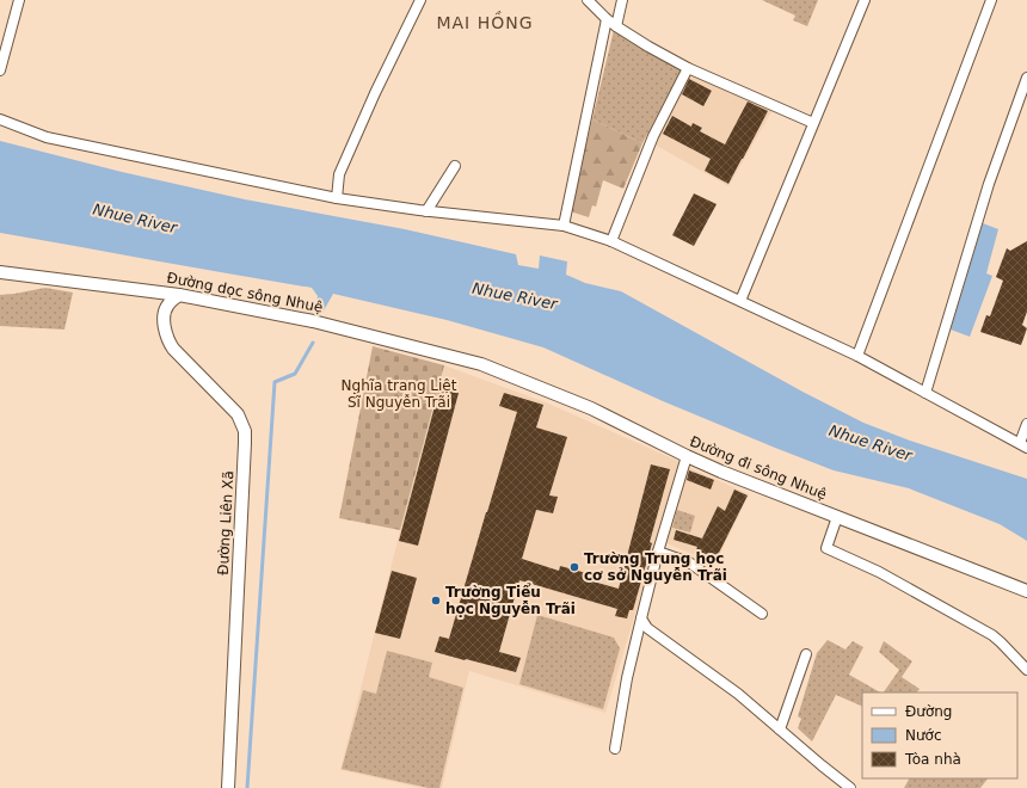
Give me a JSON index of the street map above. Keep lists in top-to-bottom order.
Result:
{
  "streets": {
    "street": ["Đường dọc sông Nhuệ", "Đường đi sông Nhuệ", "Đường Liên Xã"]
  },
  "crossings": [
    ["Đường dọc sông Nhuệ", "Đường đi sông Nhuệ"],
    ["Đường dọc sông Nhuệ", "Đường Liên Xã"]
  ],
  "districts": ["MAI HỒNG"],
  "water": ["Nhue River"],
  "parks": ["Nghĩa trang Liệt Sĩ Nguyễn Trãi"],
  "places": ["Trường Trung học cơ sở Nguyễn Trãi", "Trường Tiểu học Nguyễn Trãi"],
  "legend": ["Đường", "Nước", "Tòa nhà"]
}
